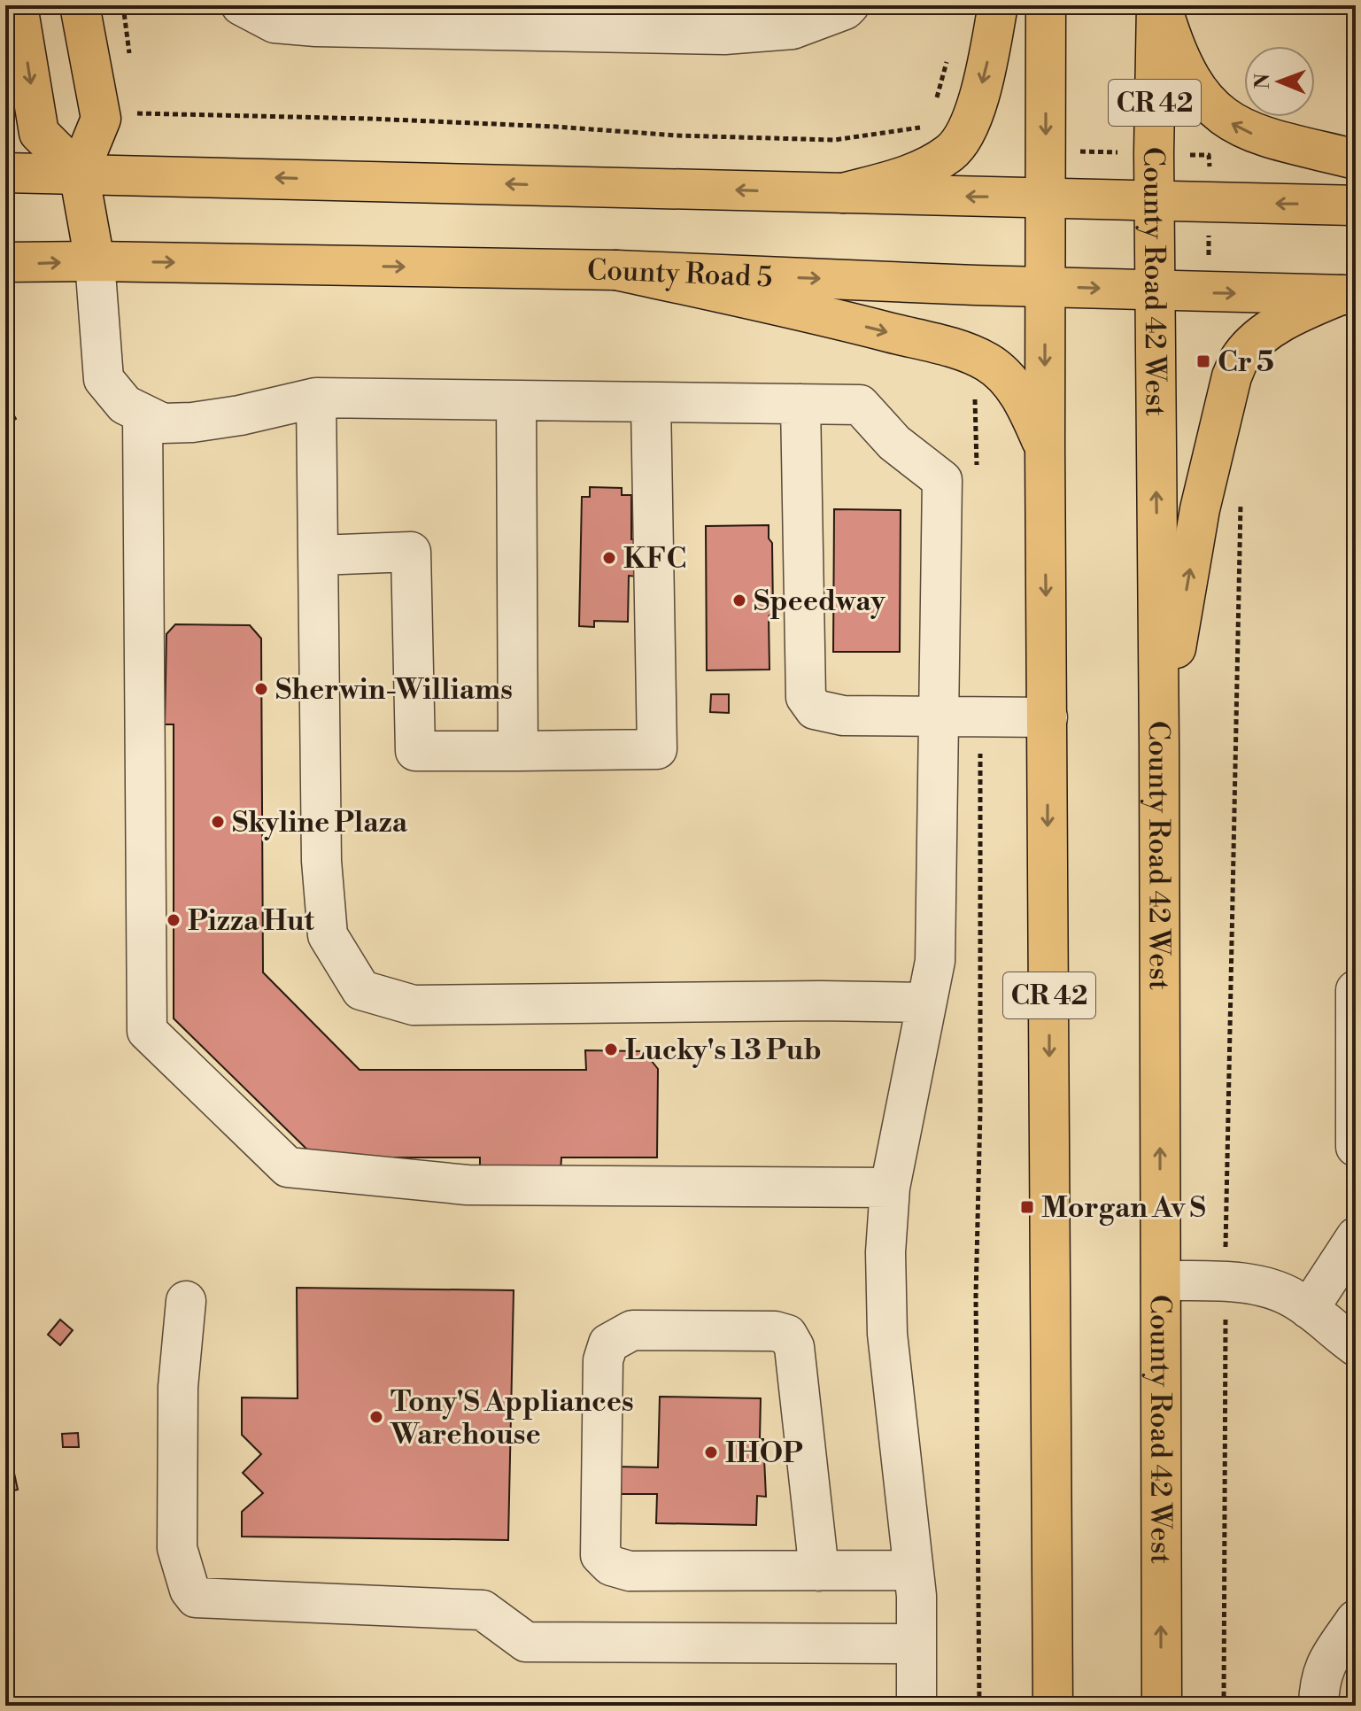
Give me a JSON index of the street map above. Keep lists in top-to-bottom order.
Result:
{
  "streets": {
    "main road": ["CR 42", "County Road 5", "County Road 42 West"]
  },
  "crossings": [
    ["CR 42", "County Road 5"],
    ["County Road 5", "County Road 42 West"]
  ],
  "places": {
    "transit": ["Cr 5", "Morgan Av S"],
    "other": [
      "KFC",
      "Speedway",
      "Sherwin-Williams",
      "Skyline Plaza",
      "Pizza Hut",
      "Lucky's 13 Pub",
      "Tony'S Appliances Warehouse",
      "IHOP"
    ]
  },
  "north": "left"
}
